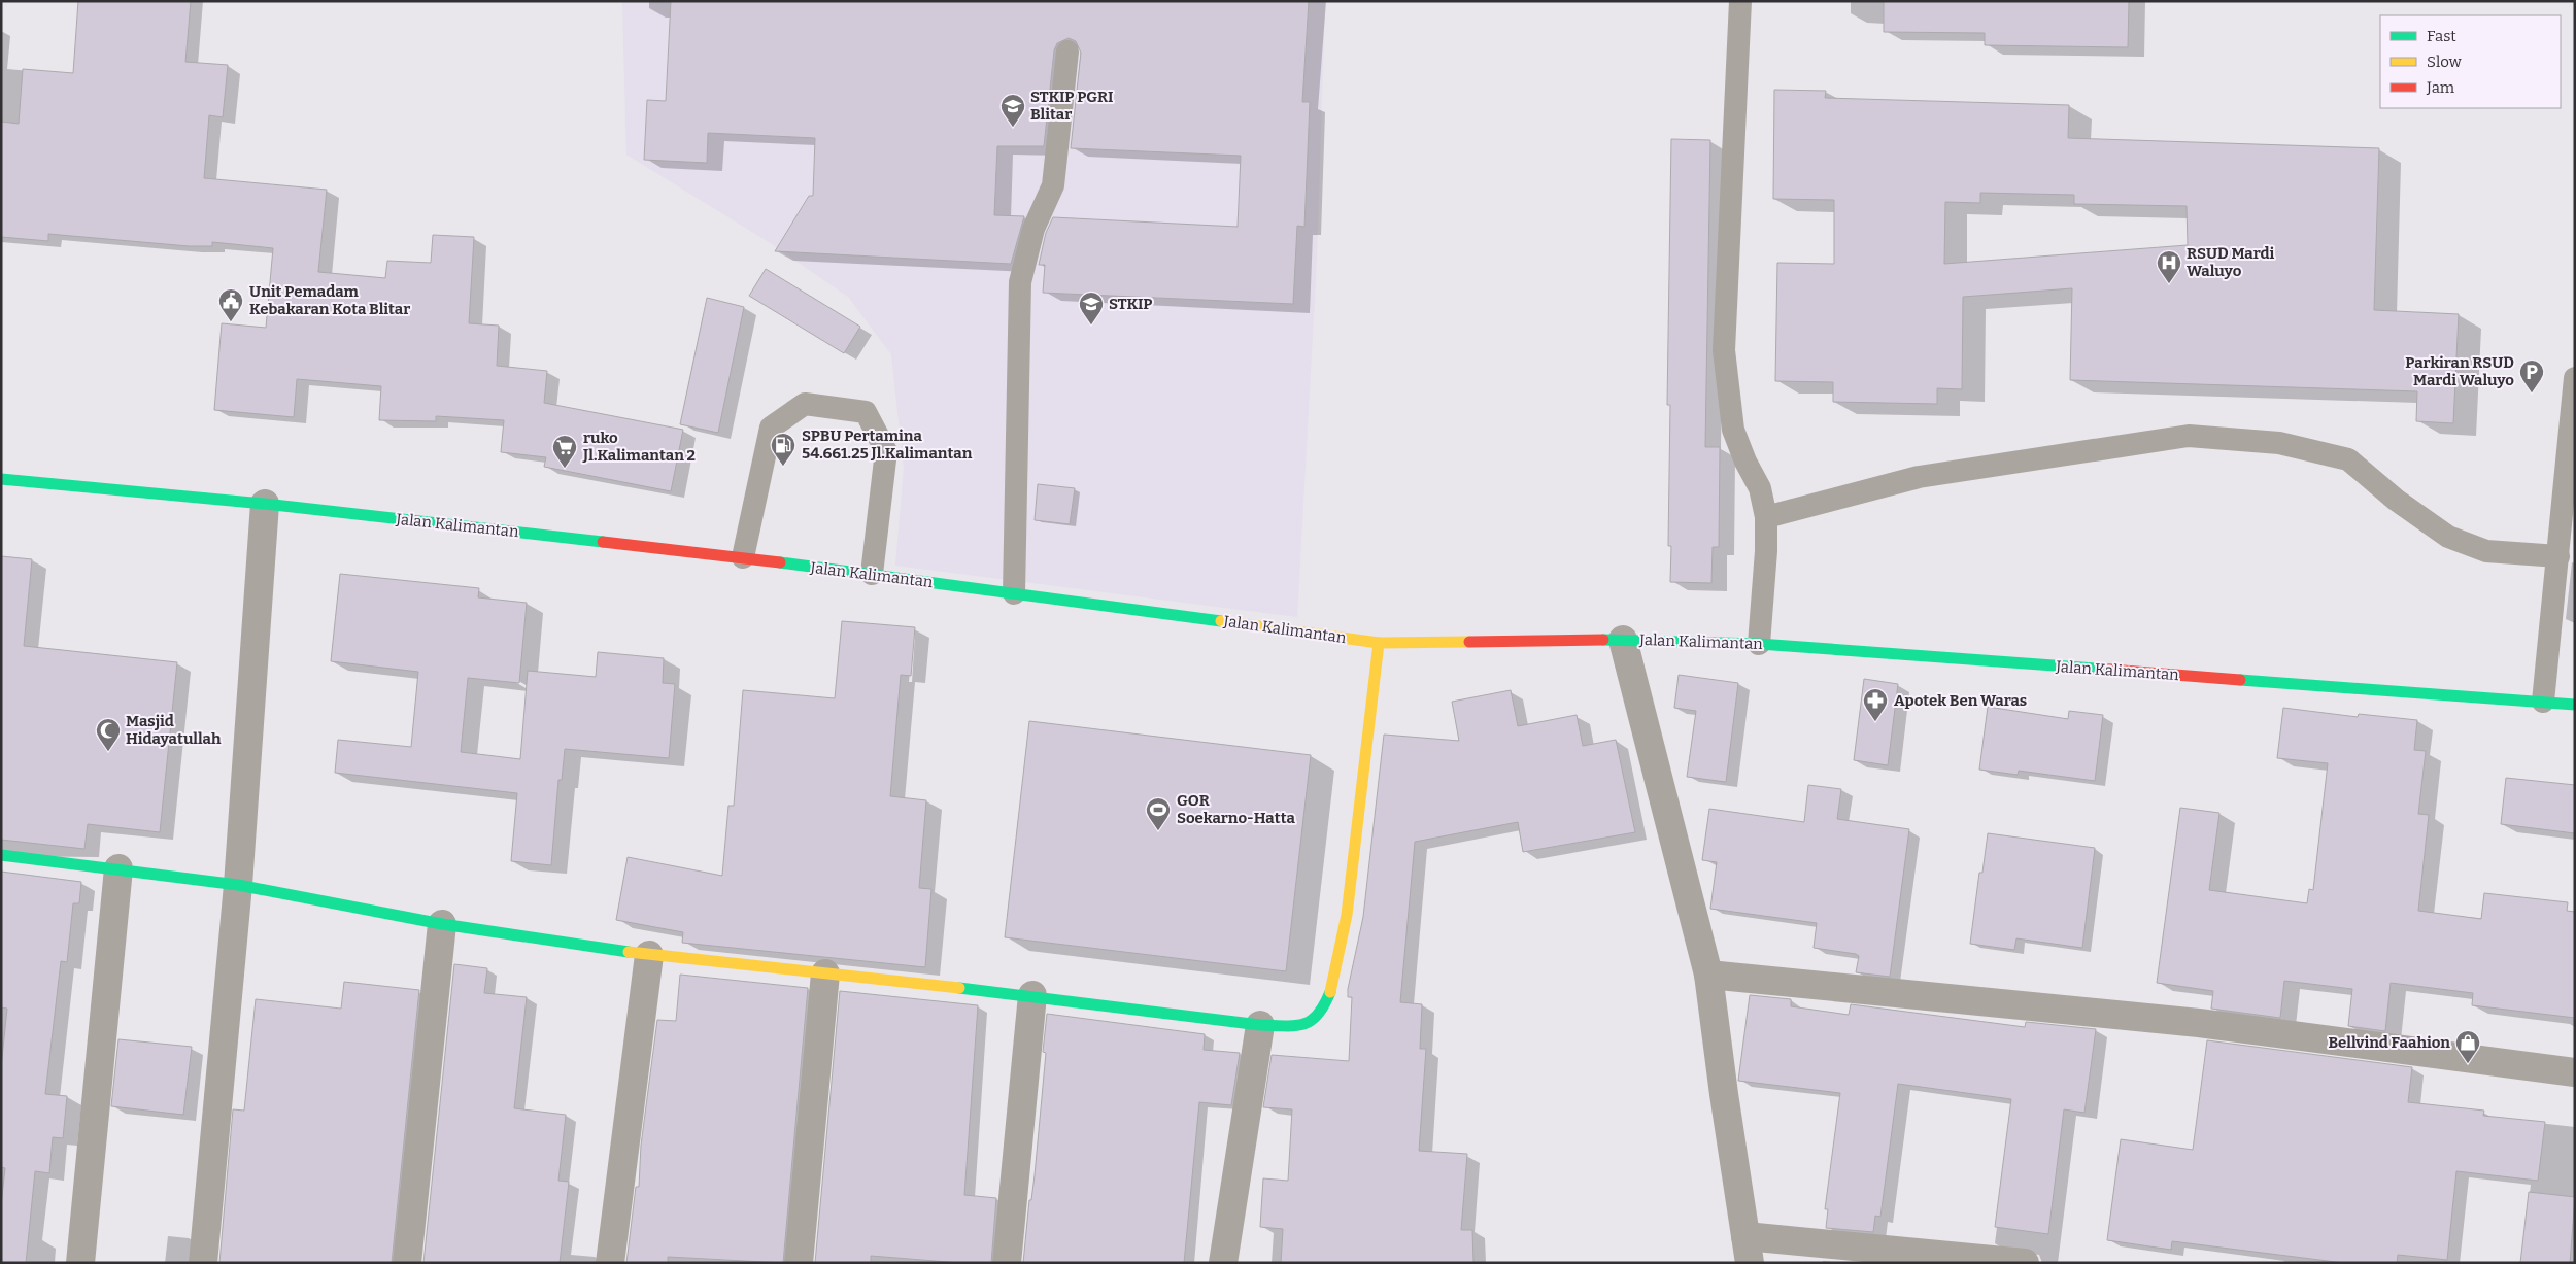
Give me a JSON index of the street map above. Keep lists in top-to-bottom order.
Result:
{
  "streets": {
    "main road": ["Jalan Kalimantan"]
  },
  "places": {
    "school or university": ["STKIP PGRI Blitar", "STKIP"],
    "hospital": ["RSUD Mardi Waluyo"],
    "public building": ["Unit Pemadam Kebakaran Kota Blitar"],
    "parking": ["Parkiran RSUD Mardi Waluyo"],
    "fuel station": ["SPBU Pertamina 54.661.25 Jl.Kalimantan"],
    "supermarket": ["ruko Jl.Kalimantan 2"],
    "pharmacy": ["Apotek Ben Waras"],
    "mosque": ["Masjid Hidayatullah"],
    "sports": ["GOR Soekarno-Hatta"],
    "shop": ["Bellvind Faahion"]
  },
  "legend": ["Fast", "Slow", "Jam"]
}
